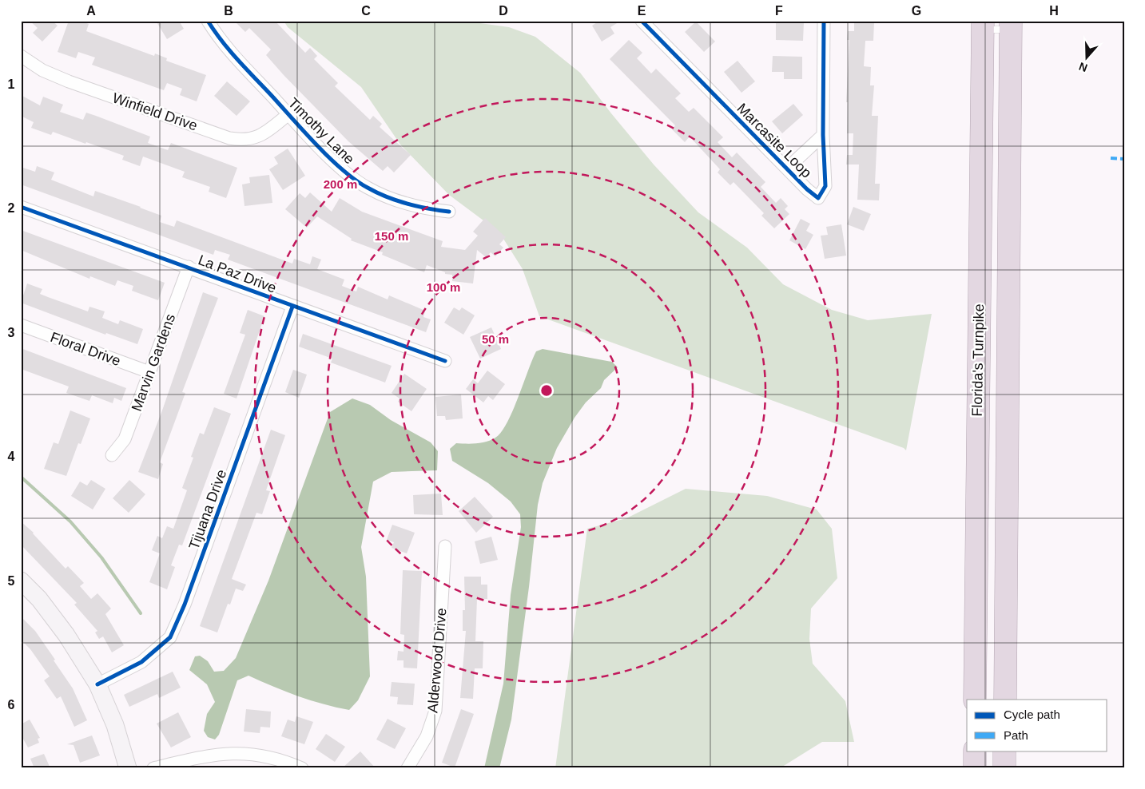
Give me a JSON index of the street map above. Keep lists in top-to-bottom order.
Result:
{
  "streets": {
    "highway": ["Florida's Turnpike"],
    "street": [
      "Winfield Drive",
      "Timothy Lane",
      "Marcasite Loop",
      "La Paz Drive",
      "Floral Drive",
      "Marvin Gardens",
      "Tijuana Drive",
      "Alderwood Drive"
    ]
  },
  "crossings": [
    ["Winfield Drive", "Timothy Lane"],
    ["La Paz Drive", "Marvin Gardens"],
    ["La Paz Drive", "Tijuana Drive"],
    ["Floral Drive", "Marvin Gardens"]
  ],
  "legend": ["Cycle path", "Path"],
  "north": "bottom",
  "grid": {
    "columns": [
      "A",
      "B",
      "C",
      "D",
      "E",
      "F",
      "G",
      "H"
    ],
    "rows": [
      "1",
      "2",
      "3",
      "4",
      "5",
      "6"
    ]
  },
  "rings": [
    "200 m",
    "150 m",
    "100 m",
    "50 m"
  ]
}
